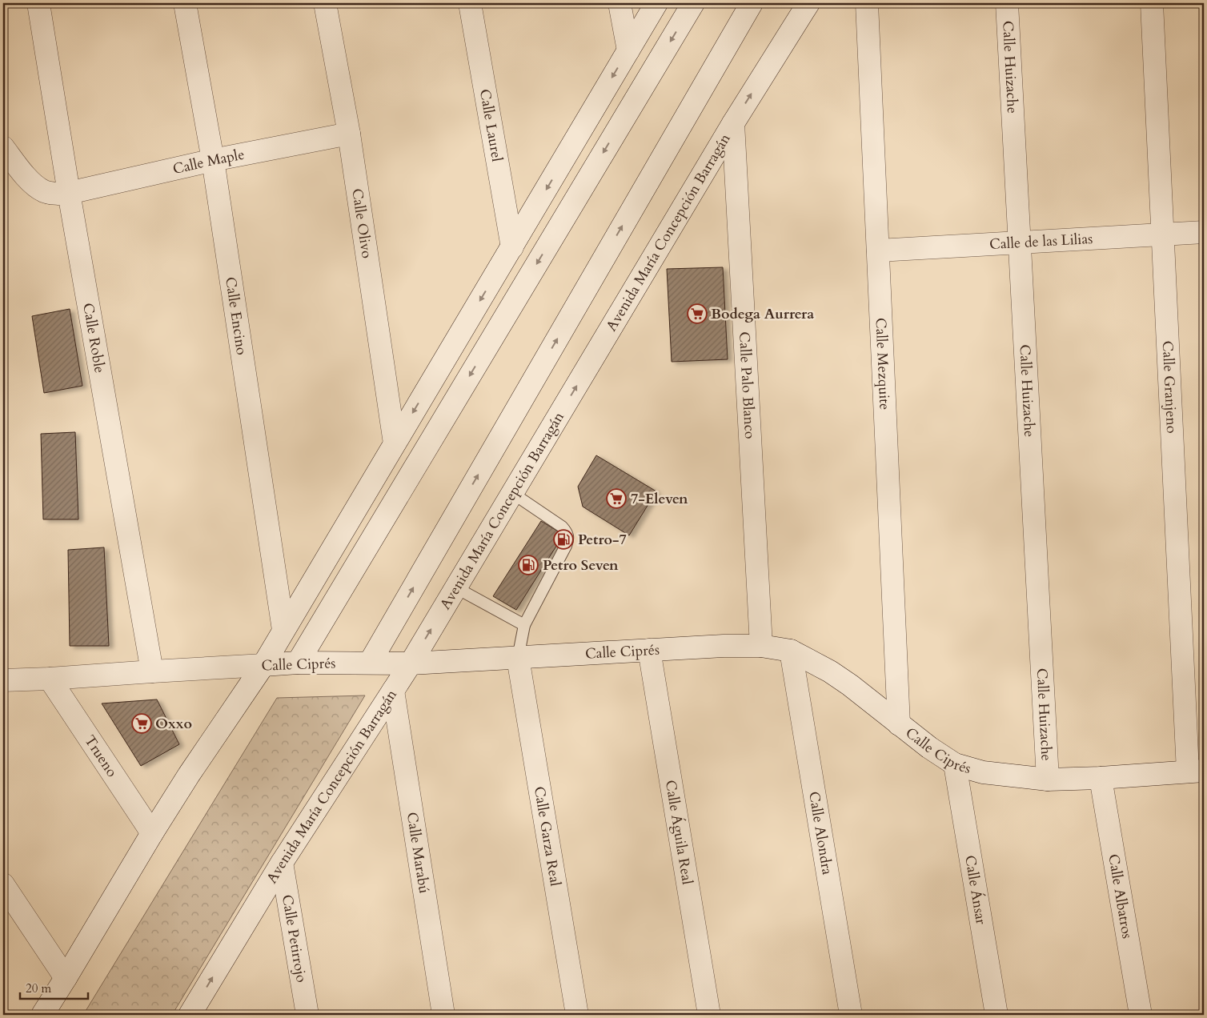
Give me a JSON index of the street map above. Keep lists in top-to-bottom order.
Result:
{
  "streets": {
    "street": [
      "Calle Huizache",
      "Calle Laurel",
      "Calle Maple",
      "Calle Olivo",
      "Avenida María Concepción Barragán",
      "Calle de las Lilias",
      "Calle Encino",
      "Calle Roble",
      "Calle Mezquite",
      "Calle Palo Blanco",
      "Calle Granjeno",
      "Calle Ciprés",
      "Trueno",
      "Calle Águila Real",
      "Calle Alondra",
      "Calle Garza Real",
      "Calle Marabú",
      "Calle Ánsar",
      "Calle Albatros",
      "Calle Petirrojo"
    ]
  },
  "crossings": [
    ["Calle Huizache", "Calle de las Lilias"],
    ["Calle Huizache", "Calle Ciprés"],
    ["Calle Maple", "Calle Olivo"],
    ["Calle Maple", "Calle Encino"],
    ["Calle Maple", "Calle Roble"],
    ["Avenida María Concepción Barragán", "Calle Palo Blanco"],
    ["Avenida María Concepción Barragán", "Calle Ciprés"],
    ["Avenida María Concepción Barragán", "Calle Marabú"],
    ["Avenida María Concepción Barragán", "Calle Petirrojo"],
    ["Calle de las Lilias", "Calle Mezquite"],
    ["Calle de las Lilias", "Calle Granjeno"],
    ["Calle Roble", "Calle Ciprés"],
    ["Calle Mezquite", "Calle Ciprés"],
    ["Calle Palo Blanco", "Calle Ciprés"],
    ["Calle Granjeno", "Calle Ciprés"],
    ["Calle Ciprés", "Trueno"],
    ["Calle Ciprés", "Calle Águila Real"],
    ["Calle Ciprés", "Calle Alondra"],
    ["Calle Ciprés", "Calle Garza Real"],
    ["Calle Ciprés", "Calle Ánsar"],
    ["Calle Ciprés", "Calle Albatros"]
  ],
  "places": {
    "supermarket": ["Bodega Aurrera", "7-Eleven", "Oxxo"],
    "fuel station": ["Petro-7", "Petro Seven"]
  },
  "scale_bar": "20 m"
}
